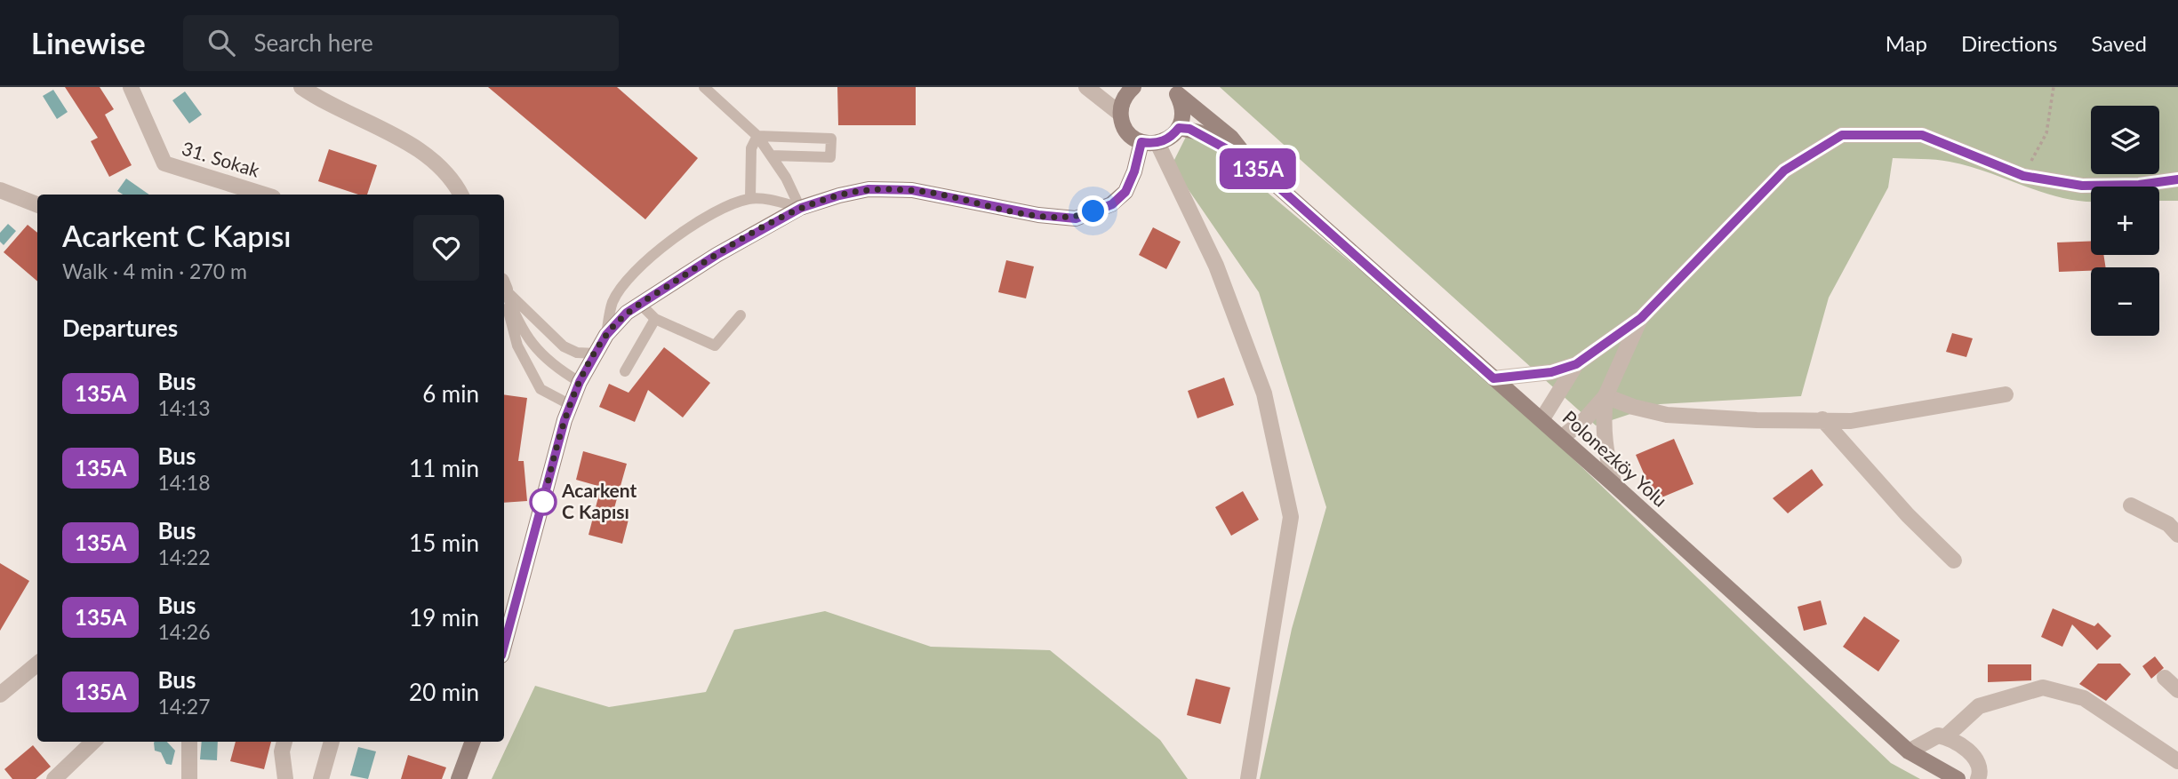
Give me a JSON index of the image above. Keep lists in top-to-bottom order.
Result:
{
  "streets": {
    "main road": ["Polonezköy Yolu"],
    "street": ["31. Sokak"]
  },
  "places": ["Acarkent C Kapısı"],
  "lines": ["bus line 135A"],
  "page": {
    "header": "Linewise",
    "search": "Search here",
    "nav": ["Map", "Directions", "Saved"],
    "on_map": "135A",
    "map_buttons": ["+", "−"],
    "heading": [
      ["Acarkent C Kapısı", "Walk · 4 min · 270 m"],
      "Departures"
    ],
    "list": [
      {
        "mark": "135A",
        "name": "Bus",
        "note": "14:13",
        "value": "6 min"
      },
      {
        "mark": "135A",
        "name": "Bus",
        "note": "14:18",
        "value": "11 min"
      },
      {
        "mark": "135A",
        "name": "Bus",
        "note": "14:22",
        "value": "15 min"
      },
      {
        "mark": "135A",
        "name": "Bus",
        "note": "14:26",
        "value": "19 min"
      },
      {
        "mark": "135A",
        "name": "Bus",
        "note": "14:27",
        "value": "20 min"
      }
    ]
  }
}
